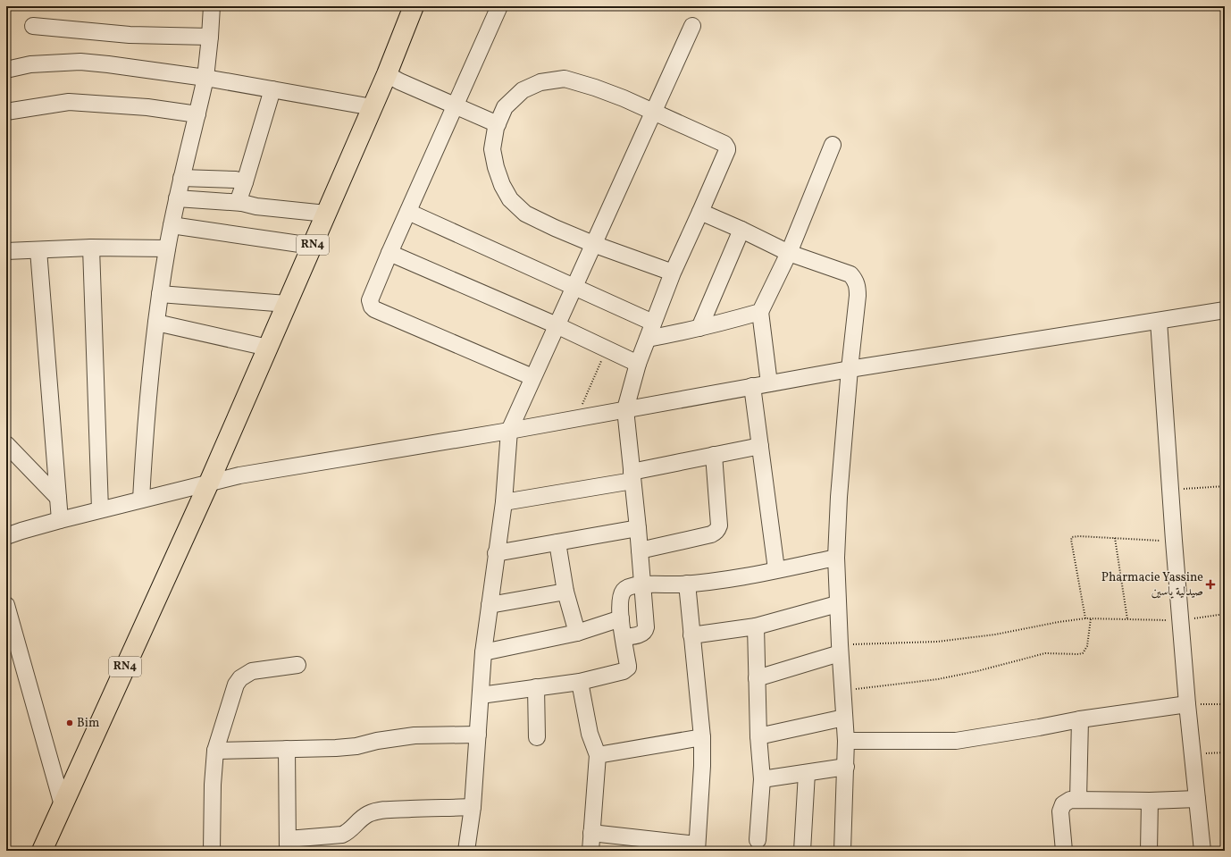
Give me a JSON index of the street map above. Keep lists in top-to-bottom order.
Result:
{
  "streets": {
    "main road": ["RN4"]
  },
  "places": {
    "health": ["Pharmacie Yassine صيدلية ياسين"],
    "other": ["Bim"]
  }
}
